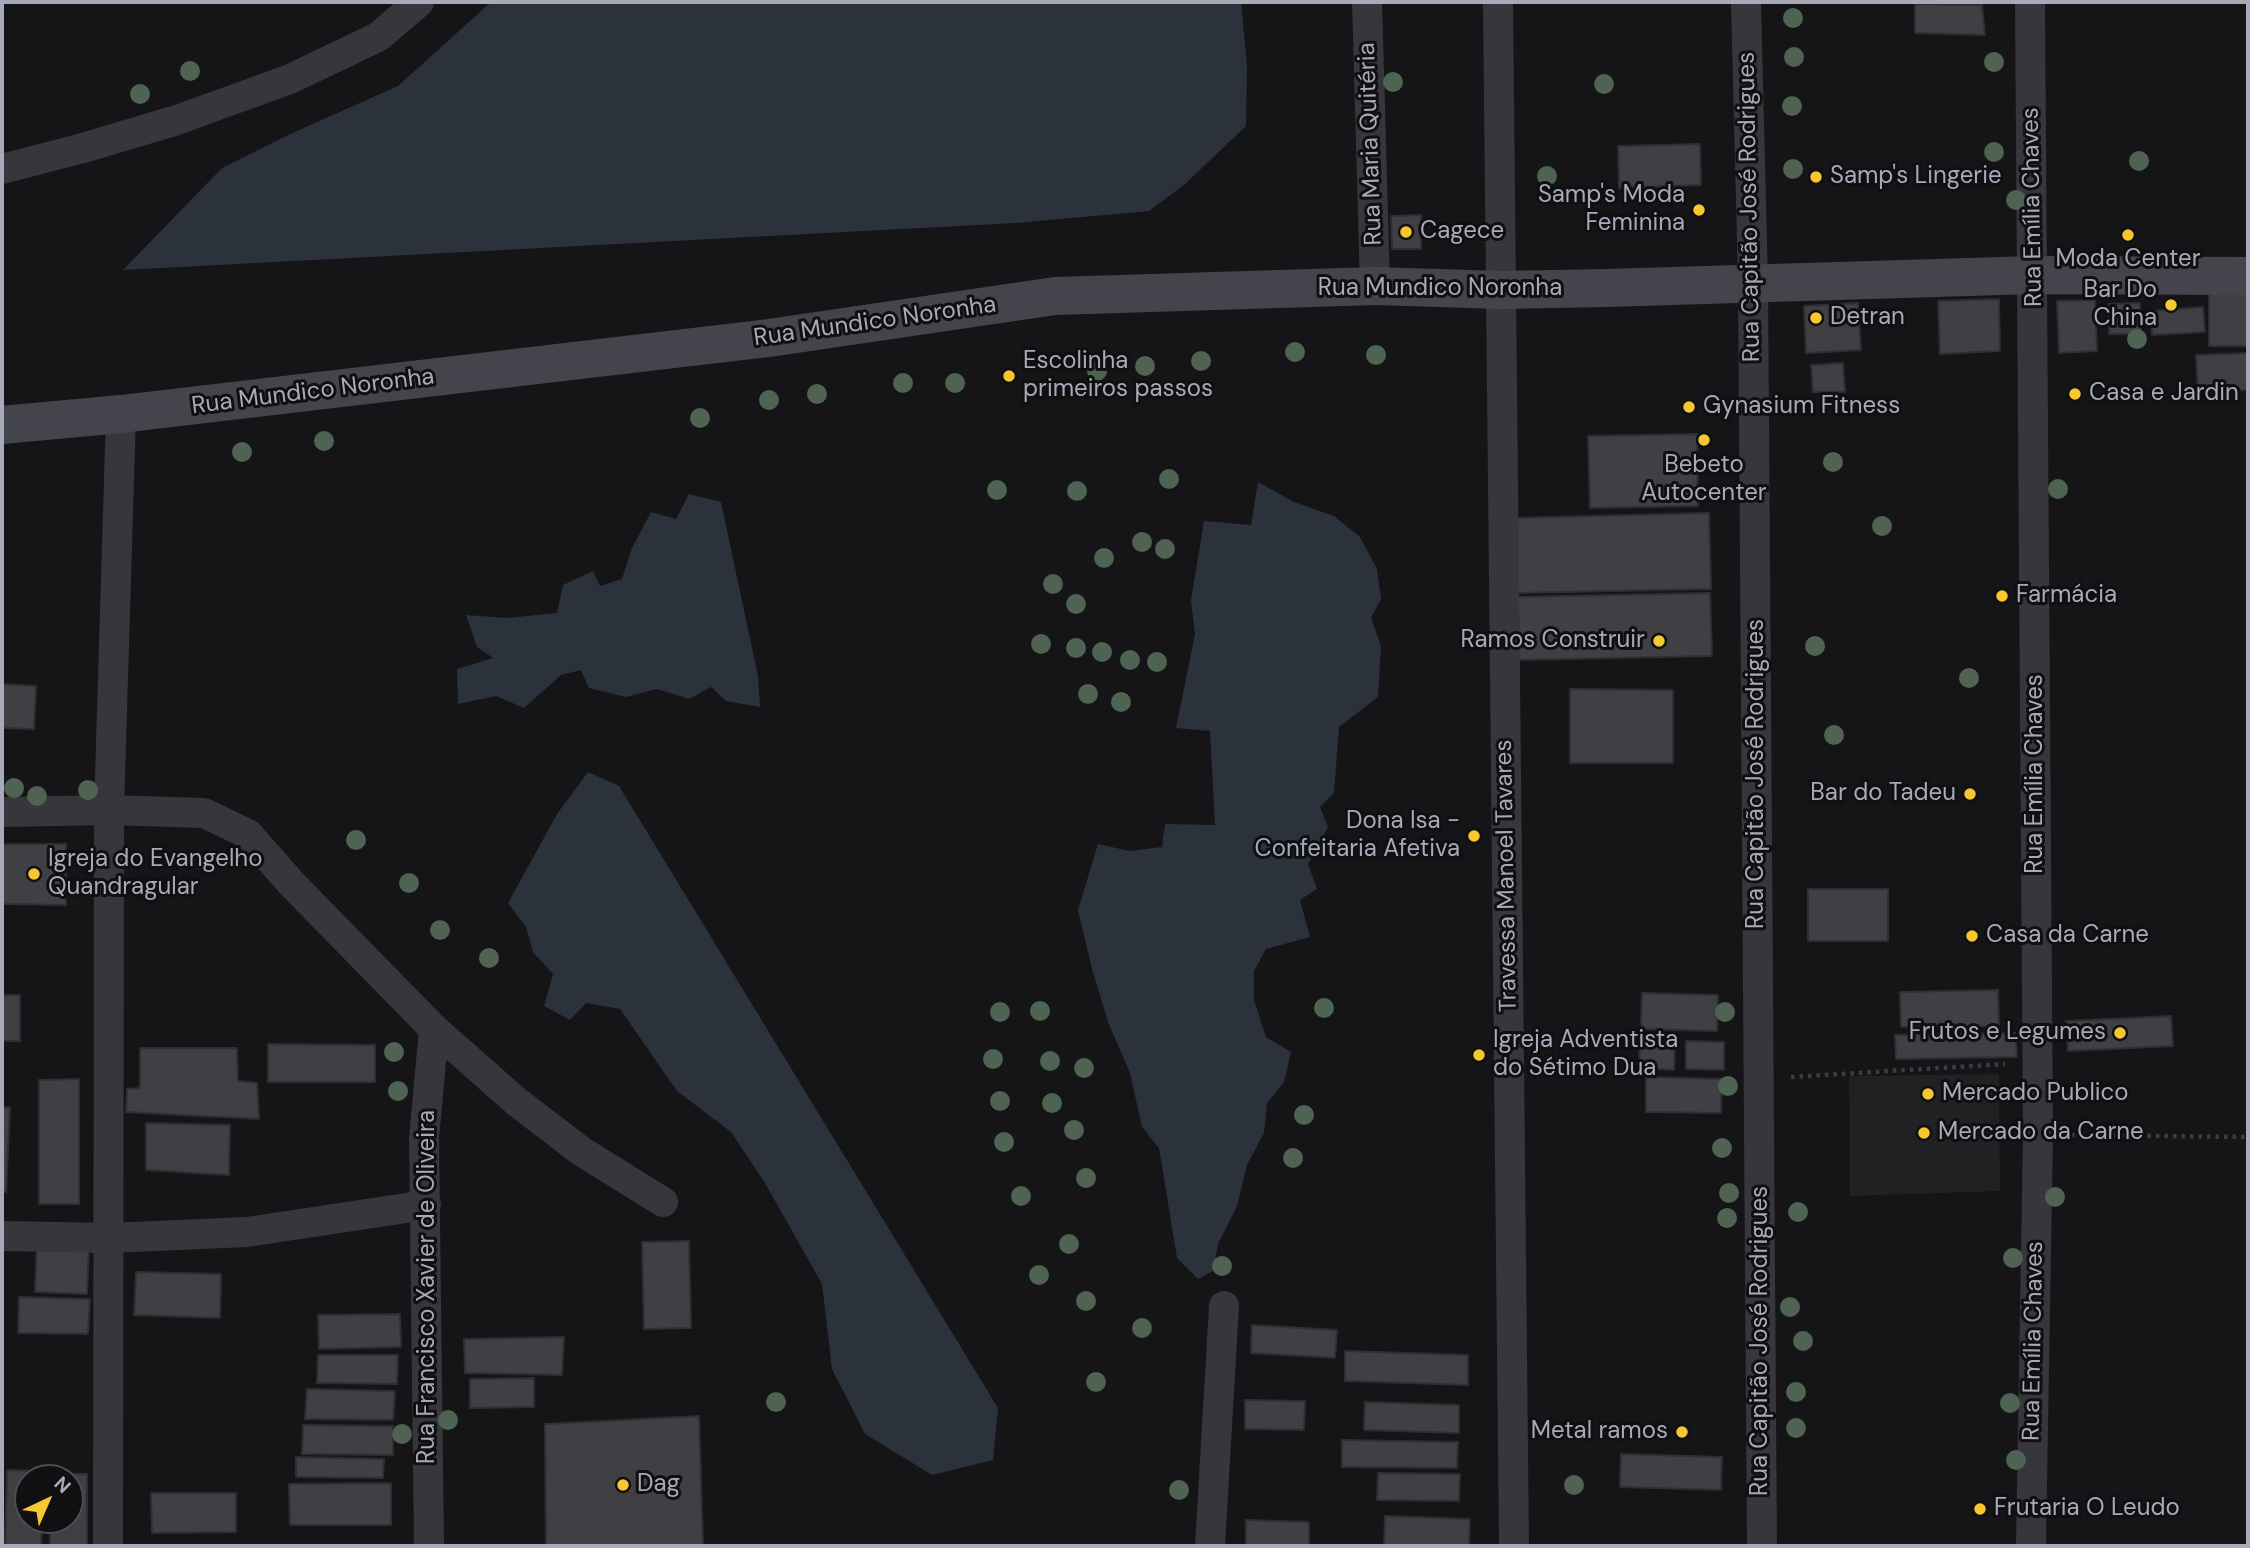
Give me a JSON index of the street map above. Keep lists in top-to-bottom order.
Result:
{
  "streets": {
    "street": [
      "Rua Maria Quitéria",
      "Rua Capitão José Rodrigues",
      "Rua Emília Chaves",
      "Rua Mundico Noronha",
      "Travessa Manoel Tavares",
      "Rua Francisco Xavier de Oliveira"
    ]
  },
  "crossings": [
    ["Rua Maria Quitéria", "Rua Mundico Noronha"],
    ["Rua Capitão José Rodrigues", "Rua Mundico Noronha"],
    ["Rua Emília Chaves", "Rua Mundico Noronha"],
    ["Rua Mundico Noronha", "Travessa Manoel Tavares"]
  ],
  "places": [
    "Samp's Lingerie",
    "Samp's Moda Feminina",
    "Cagece",
    "Moda Center",
    "Bar Do China",
    "Detran",
    "Escolinha primeiros passos",
    "Casa e Jardin",
    "Gynasium Fitness",
    "Bebeto Autocenter",
    "Farmácia",
    "Ramos Construir",
    "Bar do Tadeu",
    "Dona Isa - Confeitaria Afetiva",
    "Igreja do Evangelho Quandragular",
    "Casa da Carne",
    "Frutos e Legumes",
    "Igreja Adventista do Sétimo Dua",
    "Mercado Publico",
    "Mercado da Carne",
    "Metal ramos",
    "Dag",
    "Frutaria O Leudo"
  ],
  "north": "top right"
}
